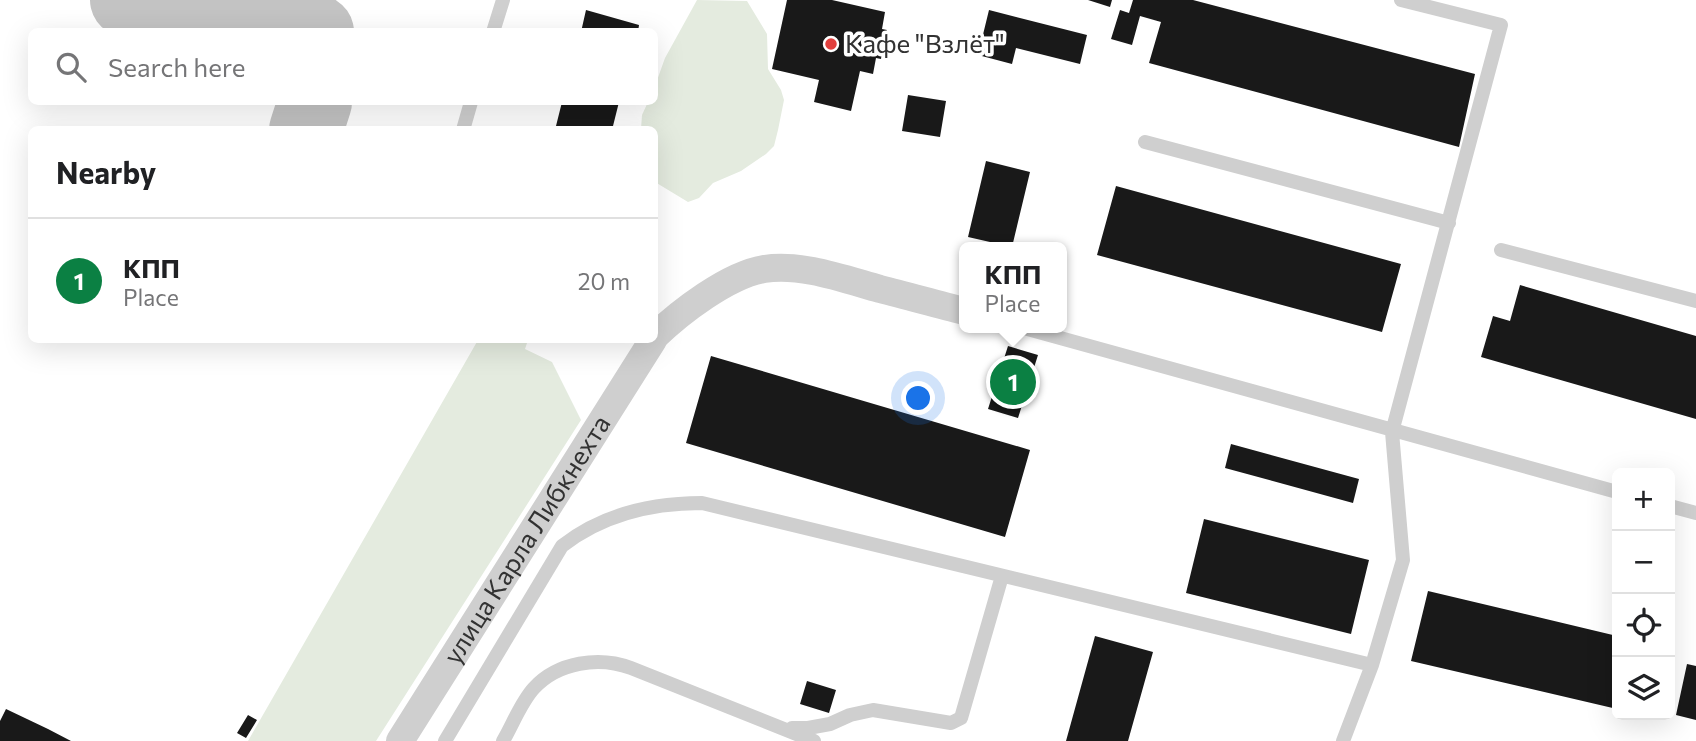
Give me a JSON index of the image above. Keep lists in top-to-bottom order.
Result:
{
  "streets": {
    "street": ["улица Карла Либкнехта"]
  },
  "places": ["Кафе \"Взлёт\""],
  "page": {
    "search": "Search here",
    "heading": "Nearby",
    "list": [
      {
        "mark": "1",
        "name": "КПП",
        "note": "Place",
        "value": "20 m"
      }
    ],
    "popup": ["КПП", "Place"],
    "pins": "1",
    "map_buttons": ["+", "−"]
  }
}
